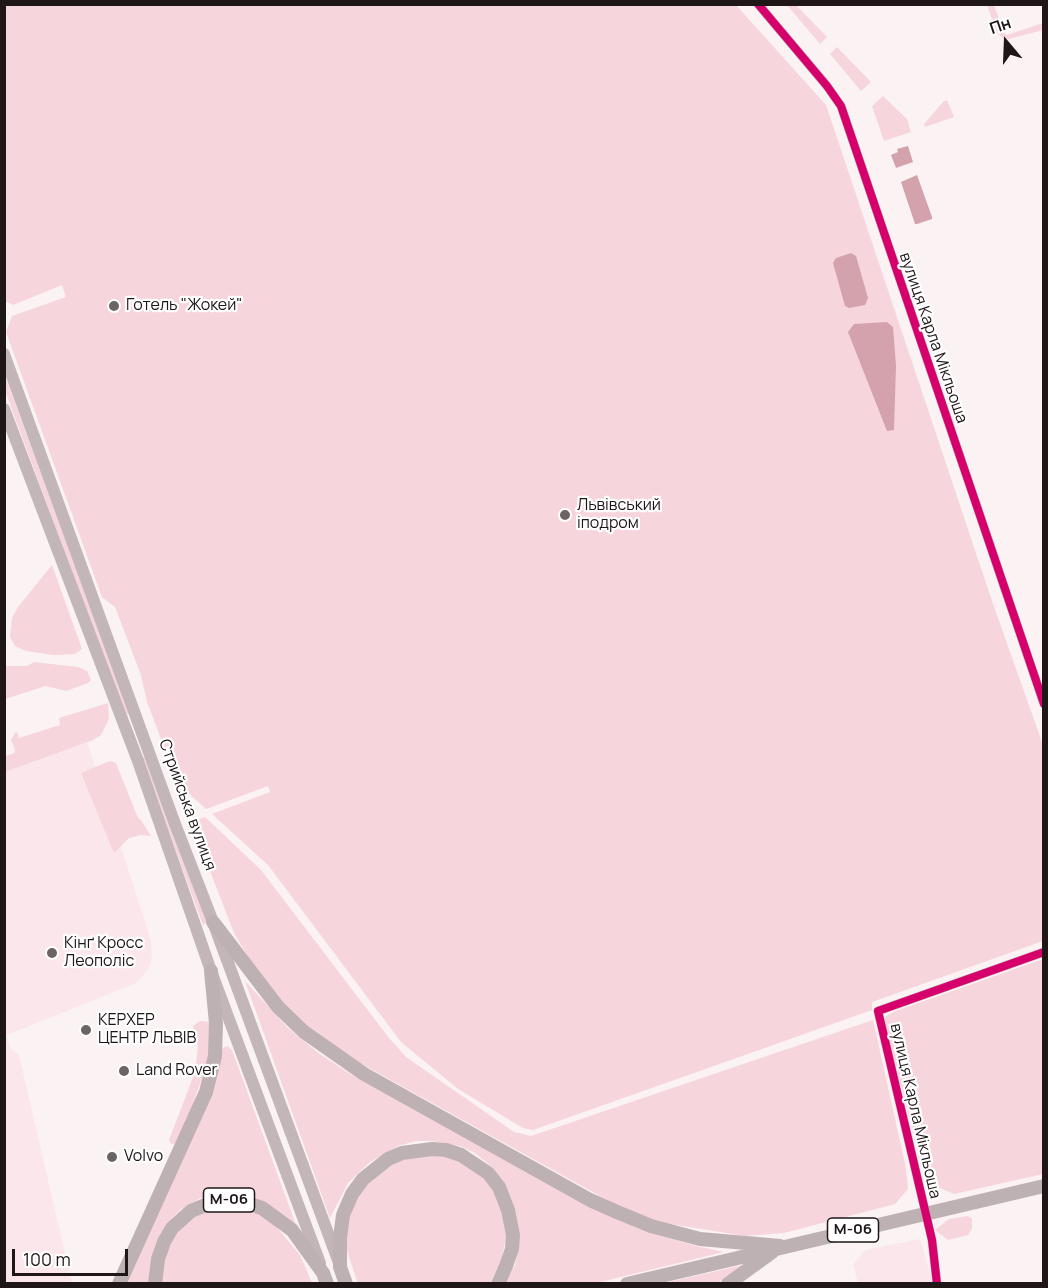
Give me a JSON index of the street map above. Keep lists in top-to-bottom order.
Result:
{
  "streets": {
    "highway": ["М-06"],
    "main road": ["Стрийська вулиця"],
    "street": ["вулиця Карла Мікльоша"]
  },
  "crossings": [
    ["вулиця Карла Мікльоша", "М-06"],
    ["Стрийська вулиця", "М-06"]
  ],
  "places": [
    "Готель \"Жокей\"",
    "Львівський іподром",
    "Кінґ Кросс Леополіс",
    "КЕРХЕР ЦЕНТР ЛЬВІВ",
    "Land Rover",
    "Volvo"
  ],
  "scale_bar": "100 m",
  "north": "top"
}
